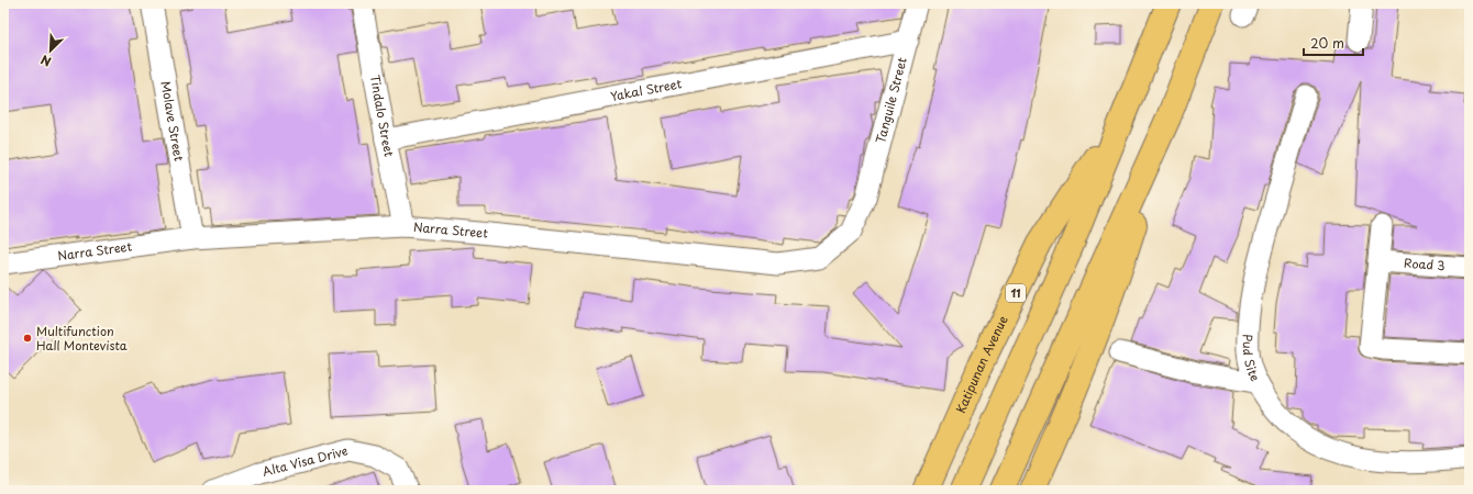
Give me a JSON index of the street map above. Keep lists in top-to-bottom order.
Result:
{
  "streets": {
    "main road": ["11", "Katipunan Avenue"],
    "street": [
      "Yakal Street",
      "Tanguile Street",
      "Tindalo Street",
      "Molave Street",
      "Narra Street",
      "Road 3",
      "Pud Site",
      "Alta Visa Drive"
    ]
  },
  "crossings": [
    ["Yakal Street", "Tanguile Street"],
    ["Yakal Street", "Tindalo Street"],
    ["Tanguile Street", "Narra Street"],
    ["Tindalo Street", "Narra Street"],
    ["Molave Street", "Narra Street"]
  ],
  "places": ["Multifunction Hall Montevista"],
  "scale_bar": "20 m",
  "north": "bottom left"
}
